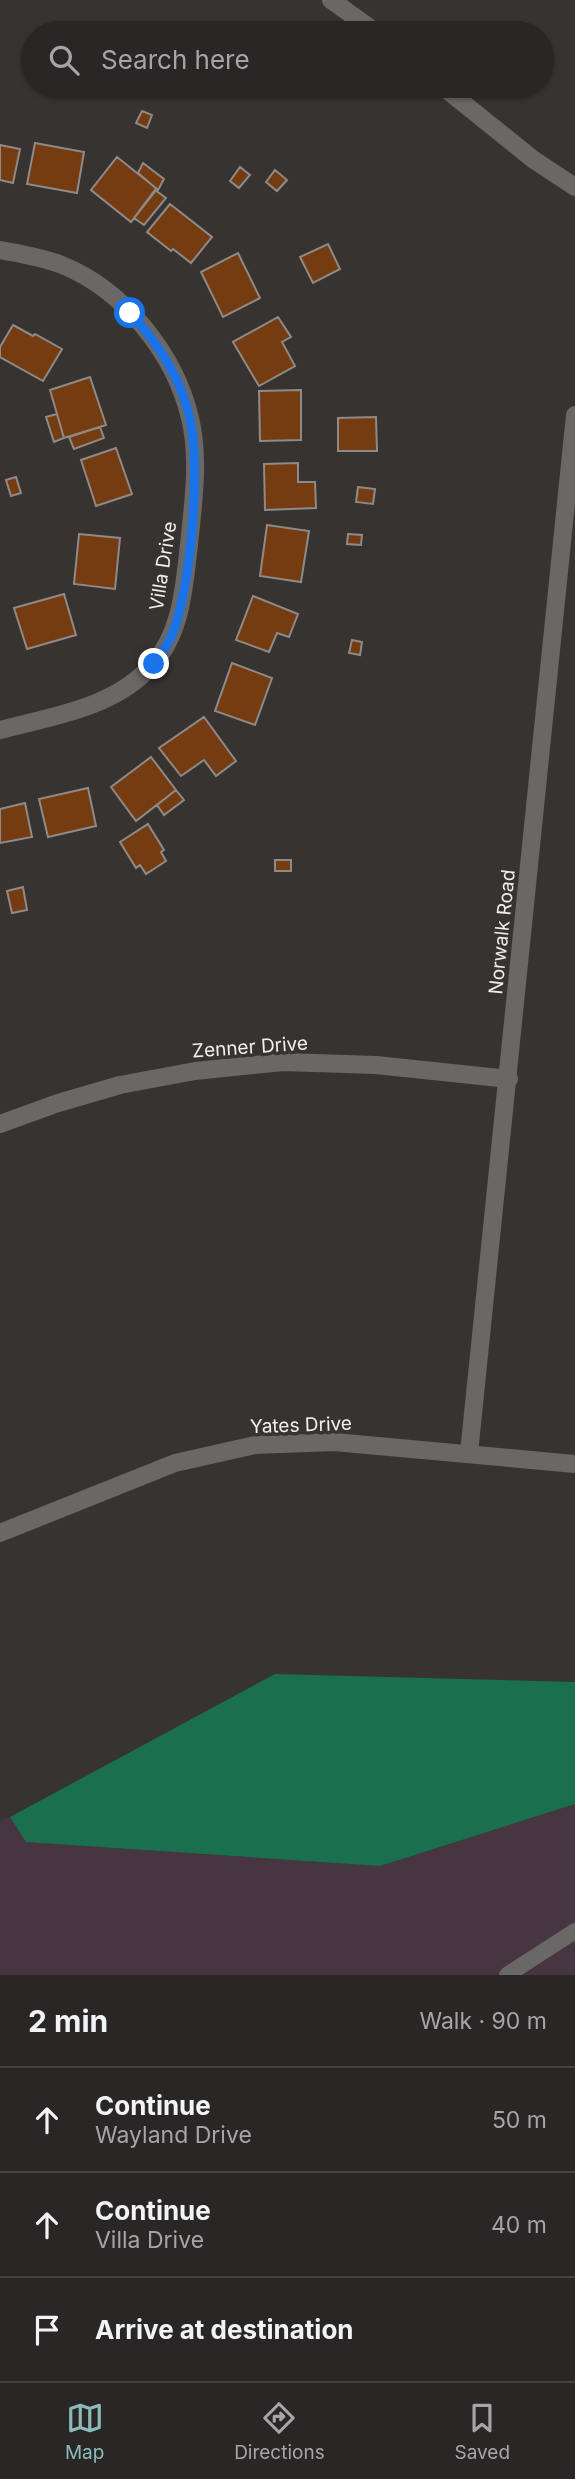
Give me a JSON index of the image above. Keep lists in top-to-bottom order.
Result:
{
  "streets": {
    "street": [
      "Villa Drive",
      "Norwalk Road",
      "Zenner Drive",
      "Yates Drive"
    ]
  },
  "crossings": [
    ["Norwalk Road", "Zenner Drive"],
    ["Norwalk Road", "Yates Drive"]
  ],
  "page": {
    "search": "Search here",
    "heading": ["2 min", "Walk · 90 m"],
    "list": [
      ["Continue", "Wayland Drive", "50 m"],
      ["Continue", "Villa Drive", "40 m"],
      "Arrive at destination"
    ],
    "nav": ["Map", "Directions", "Saved"]
  }
}
